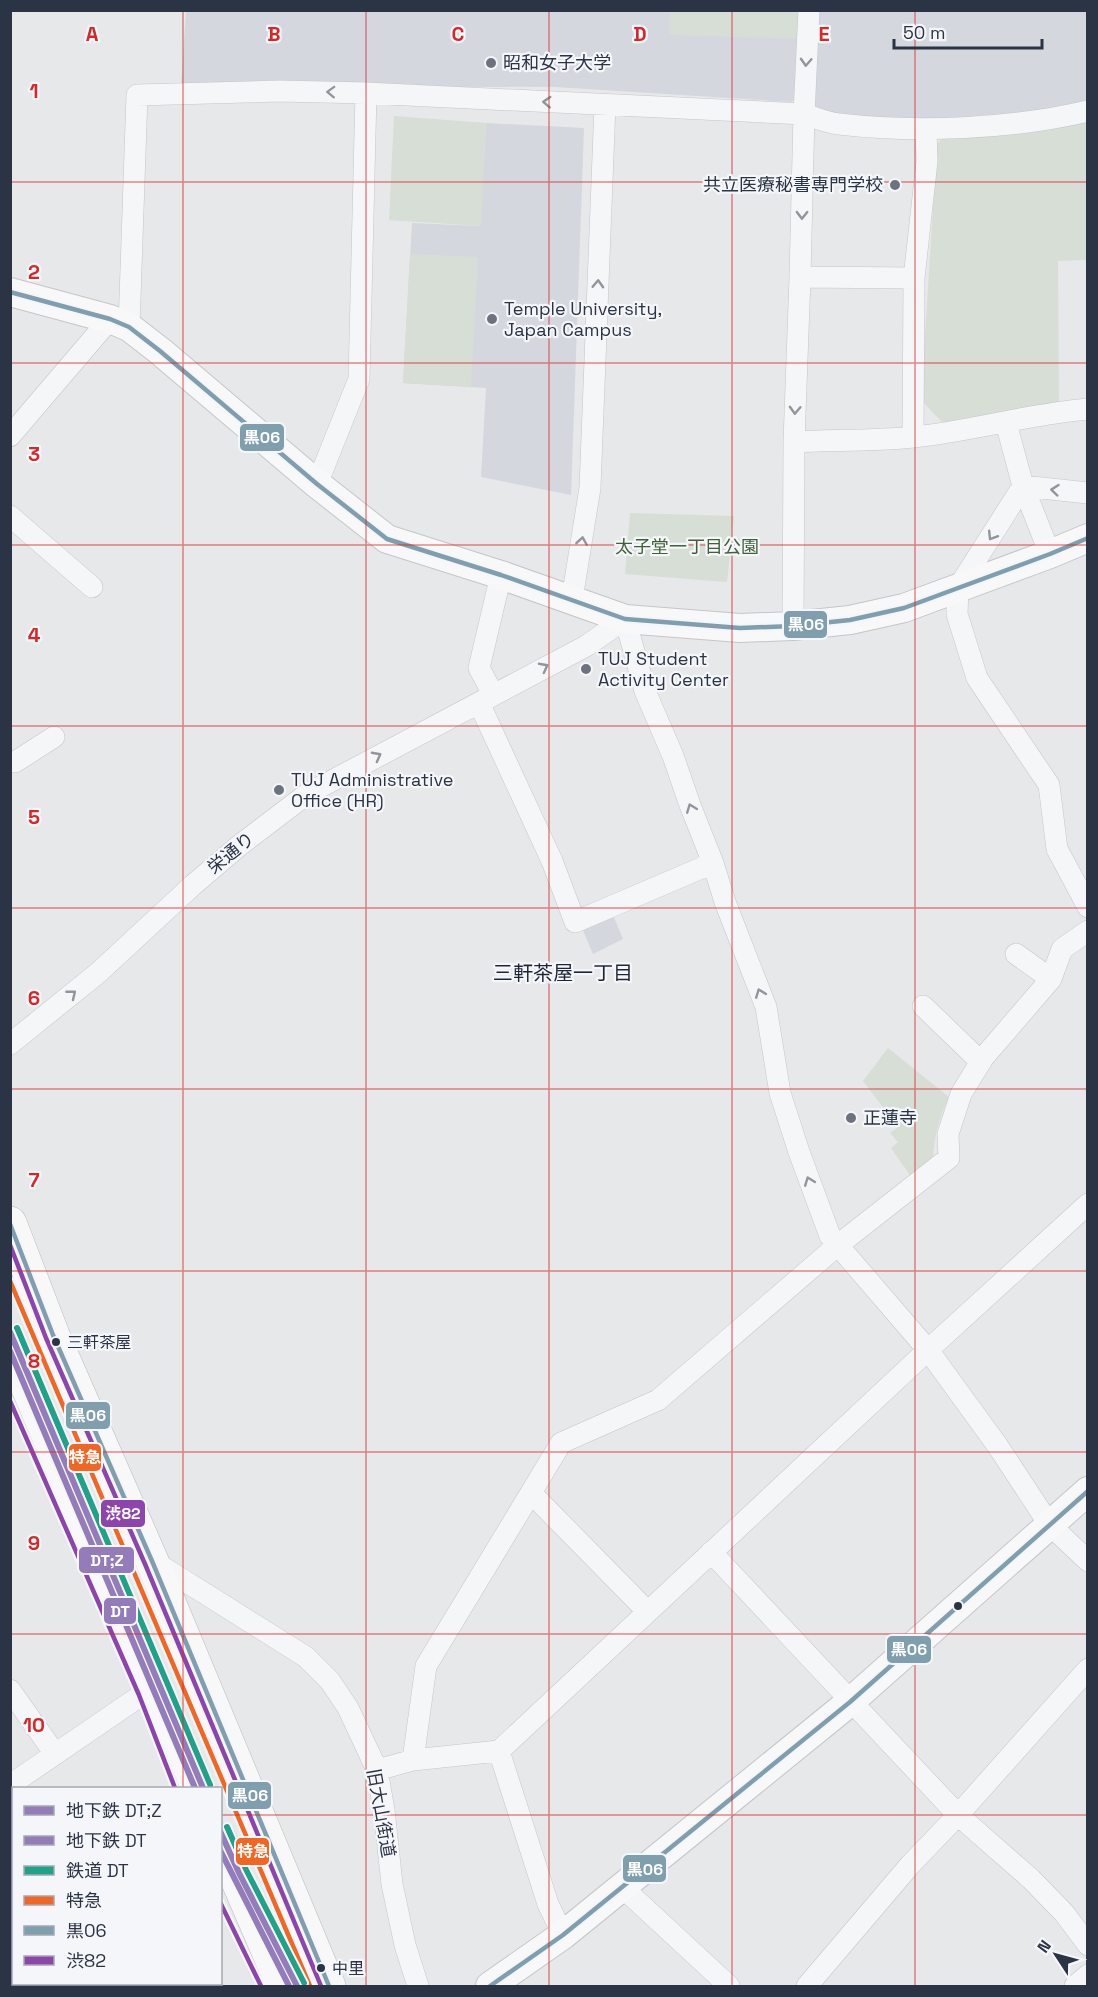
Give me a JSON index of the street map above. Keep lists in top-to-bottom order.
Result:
{
  "streets": {
    "street": ["栄通り", "旧大山街道"]
  },
  "one_way": ["栄通り"],
  "districts": ["三軒茶屋一丁目"],
  "parks": ["太子堂一丁目公園"],
  "places": [
    "昭和女子大学",
    "共立医療秘書専門学校",
    "Temple University, Japan Campus",
    "TUJ Student Activity Center",
    "TUJ Administrative Office (HR)",
    "正蓮寺",
    "三軒茶屋",
    "中里"
  ],
  "lines": [
    "transit line 黒06",
    "transit line 渋82",
    "transit line 特急",
    "rail line DT",
    "metro line DT;Z",
    "metro line DT"
  ],
  "legend": [
    "地下鉄 DT;Z",
    "地下鉄 DT",
    "鉄道 DT",
    "特急",
    "黒06",
    "渋82"
  ],
  "scale_bar": "50 m",
  "north": "top left",
  "grid": {
    "columns": [
      "A",
      "B",
      "C",
      "D",
      "E"
    ],
    "rows": [
      "1",
      "2",
      "3",
      "4",
      "5",
      "6",
      "7",
      "8",
      "9",
      "10"
    ]
  }
}
